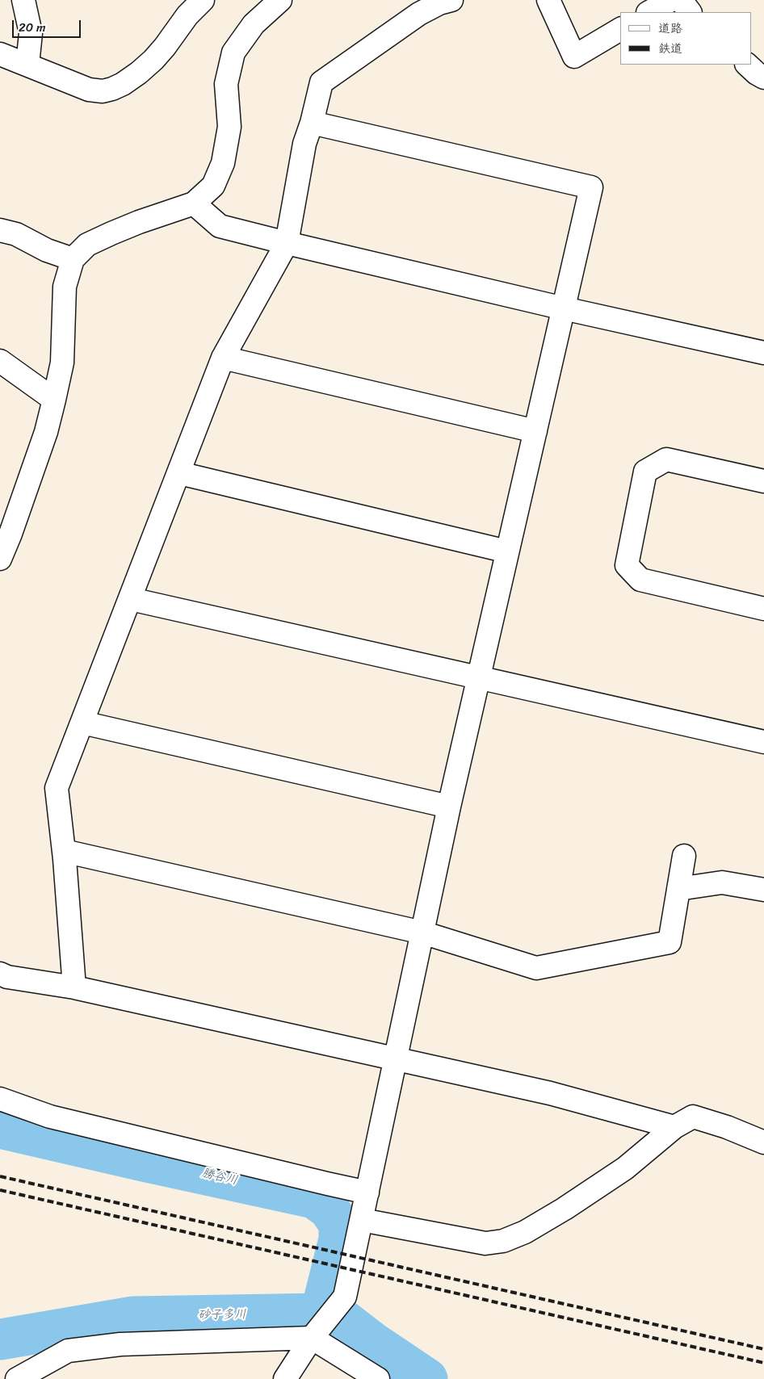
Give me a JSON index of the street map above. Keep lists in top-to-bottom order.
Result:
{
  "water": ["勝谷川", "砂子多川"],
  "legend": ["道路", "鉄道"],
  "scale_bar": "20 m"
}
